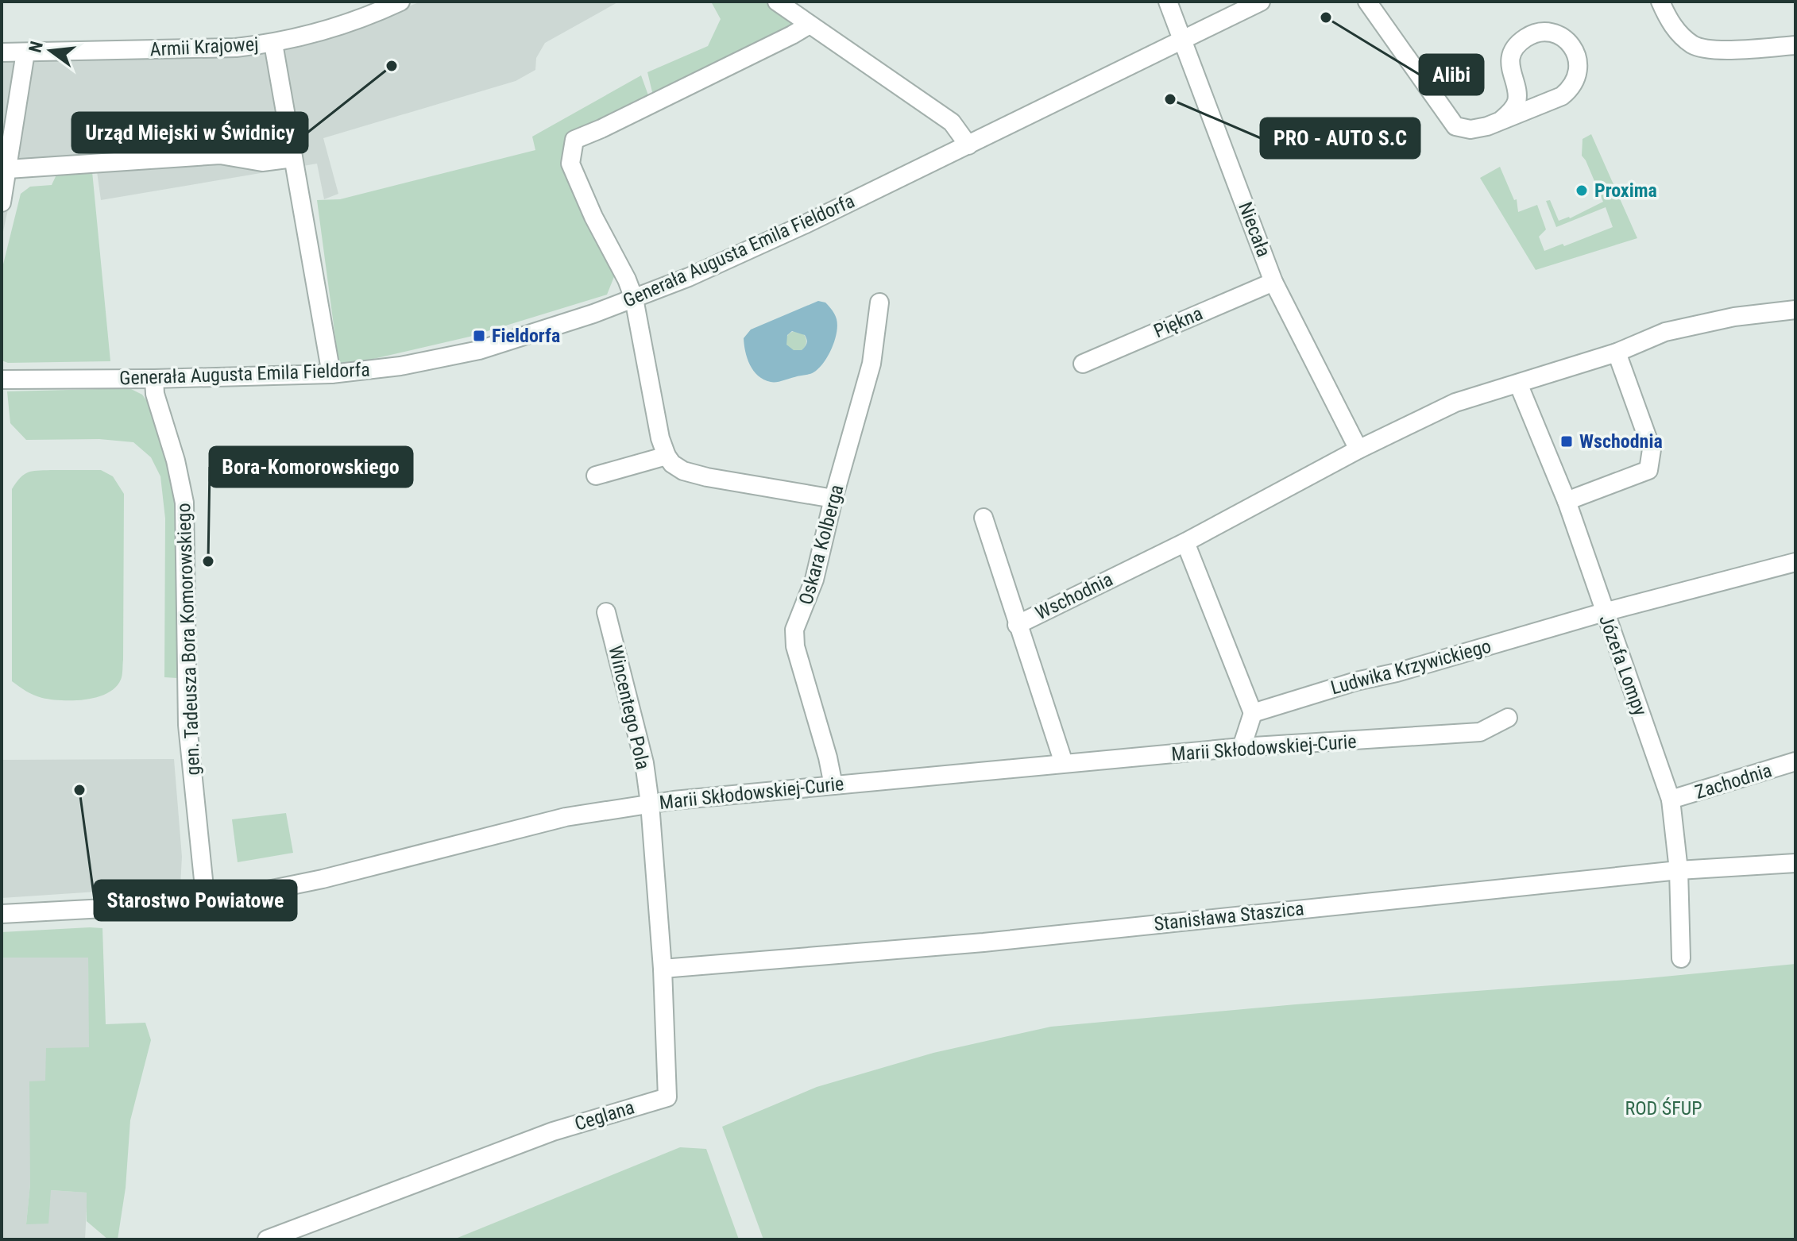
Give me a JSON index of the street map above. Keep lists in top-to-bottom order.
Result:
{
  "streets": {
    "street": [
      "Armii Krajowej",
      "Niecała",
      "Generała Augusta Emila Fieldorfa",
      "Piękna",
      "Oskara Kolberga",
      "Wschodnia",
      "gen. Tadeusza Bora Komorowskiego",
      "Józefa Lompy",
      "Ludwika Krzywickiego",
      "Wincentego Pola",
      "Marii Skłodowskiej-Curie",
      "Zachodnia",
      "Stanisława Staszica",
      "Ceglana"
    ]
  },
  "crossings": [
    ["Niecała", "Generała Augusta Emila Fieldorfa"],
    ["Niecała", "Piękna"],
    ["Niecała", "Wschodnia"],
    ["Generała Augusta Emila Fieldorfa", "gen. Tadeusza Bora Komorowskiego"],
    ["Oskara Kolberga", "Marii Skłodowskiej-Curie"],
    ["Wschodnia", "Józefa Lompy"],
    ["gen. Tadeusza Bora Komorowskiego", "Marii Skłodowskiej-Curie"],
    ["Józefa Lompy", "Ludwika Krzywickiego"],
    ["Józefa Lompy", "Zachodnia"],
    ["Józefa Lompy", "Stanisława Staszica"],
    ["Wincentego Pola", "Marii Skłodowskiej-Curie"],
    ["Wincentego Pola", "Ceglana"],
    ["Marii Skłodowskiej-Curie", "Ceglana"],
    ["Stanisława Staszica", "Ceglana"]
  ],
  "parks": ["ROD ŚFUP"],
  "places": {
    "other": [
      "Alibi",
      "Urząd Miejski w Świdnicy",
      "PRO - AUTO S.C",
      "Proxima",
      "Bora-Komorowskiego",
      "Starostwo Powiatowe"
    ],
    "transit": ["Fieldorfa", "Wschodnia"]
  },
  "north": "left"
}
